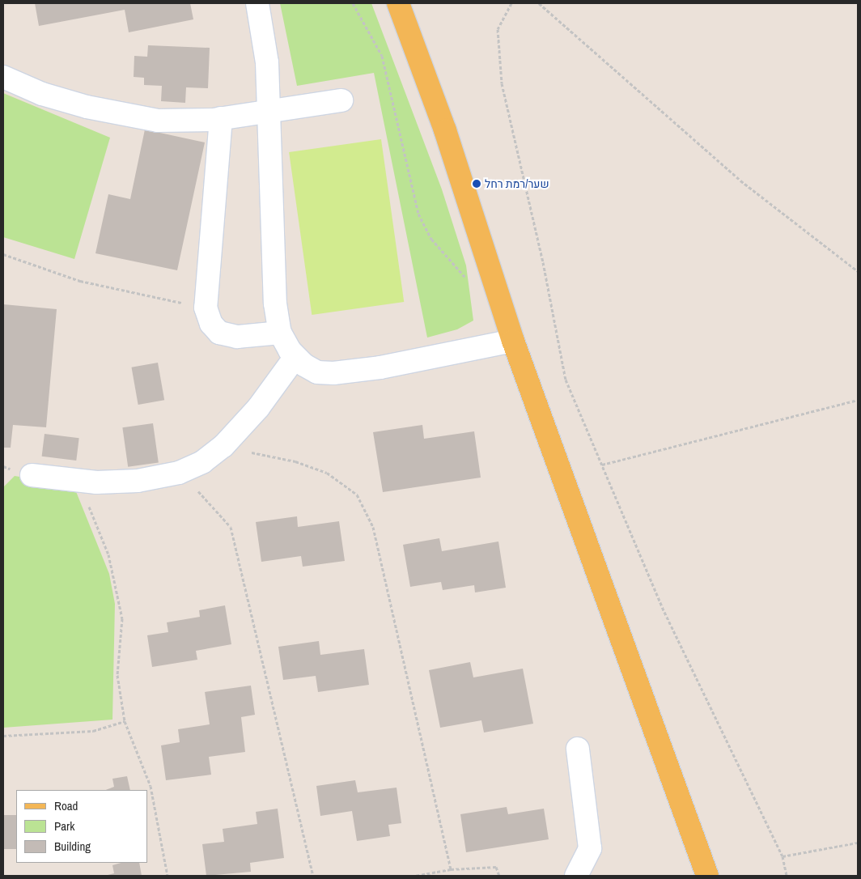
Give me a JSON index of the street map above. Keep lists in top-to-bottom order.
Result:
{
  "places": ["שער/רמת רחל"],
  "legend": ["Road", "Park", "Building"]
}
